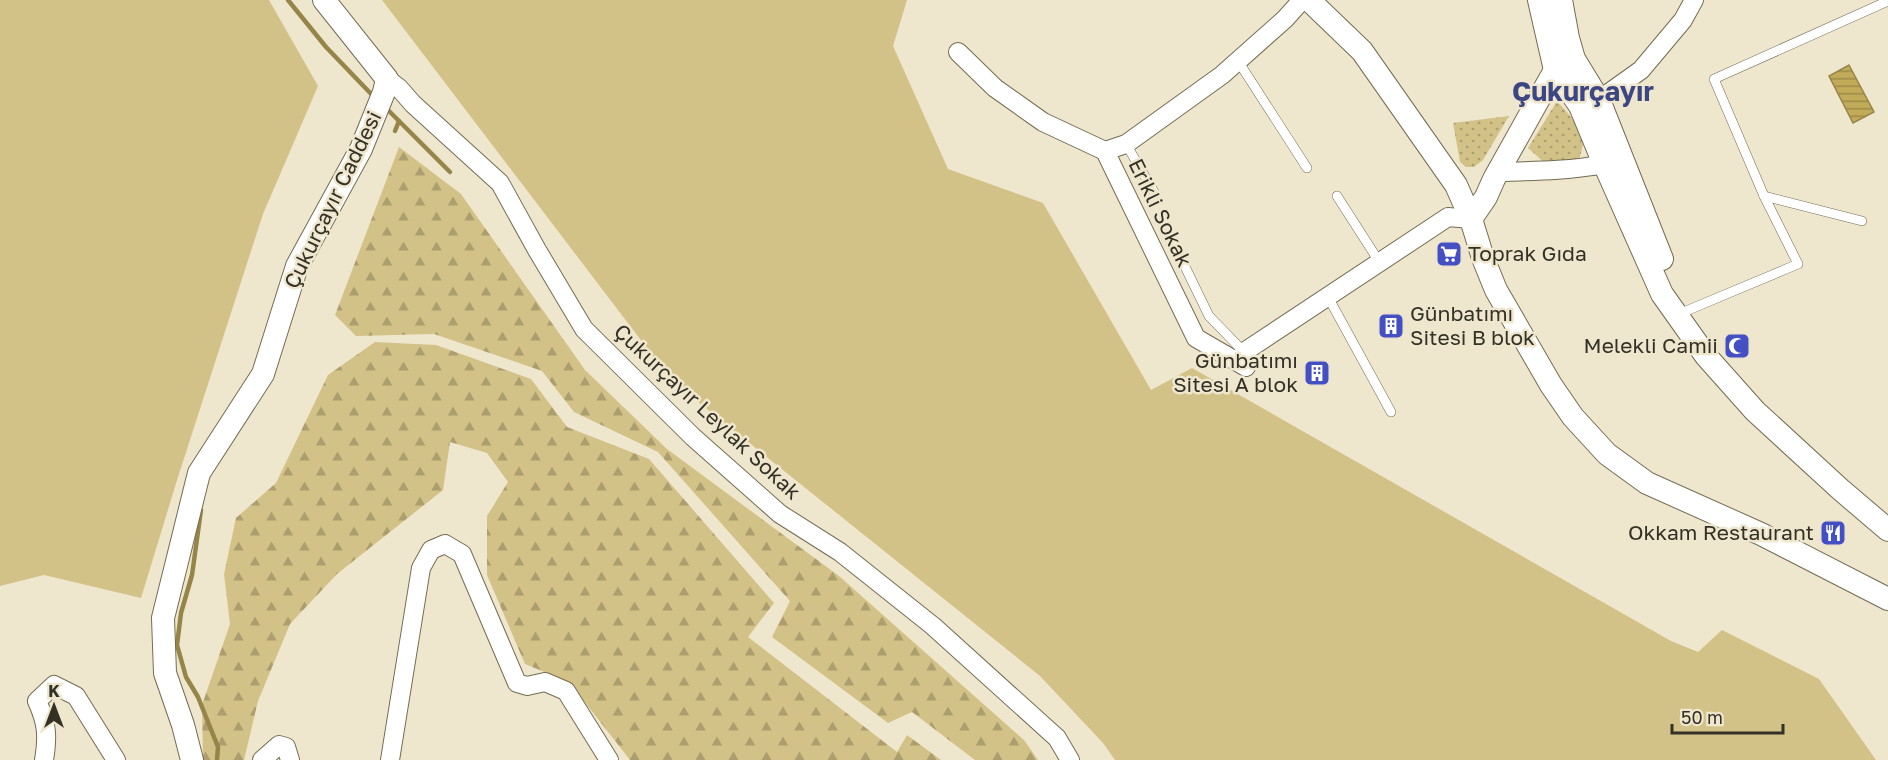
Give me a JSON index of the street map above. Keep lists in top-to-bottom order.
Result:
{
  "streets": {
    "street": ["Çukurçayır Caddesi", "Erikli Sokak", "Çukurçayır Leylak Sokak"]
  },
  "crossings": [
    ["Çukurçayır Caddesi", "Çukurçayır Leylak Sokak"]
  ],
  "districts": ["Çukurçayır"],
  "places": {
    "supermarket": ["Toprak Gıda"],
    "building": ["Günbatımı Sitesi B blok", "Günbatımı Sitesi A blok"],
    "mosque": ["Melekli Camii"],
    "restaurant": ["Okkam Restaurant"]
  },
  "scale_bar": "50 m",
  "north": "top"
}
